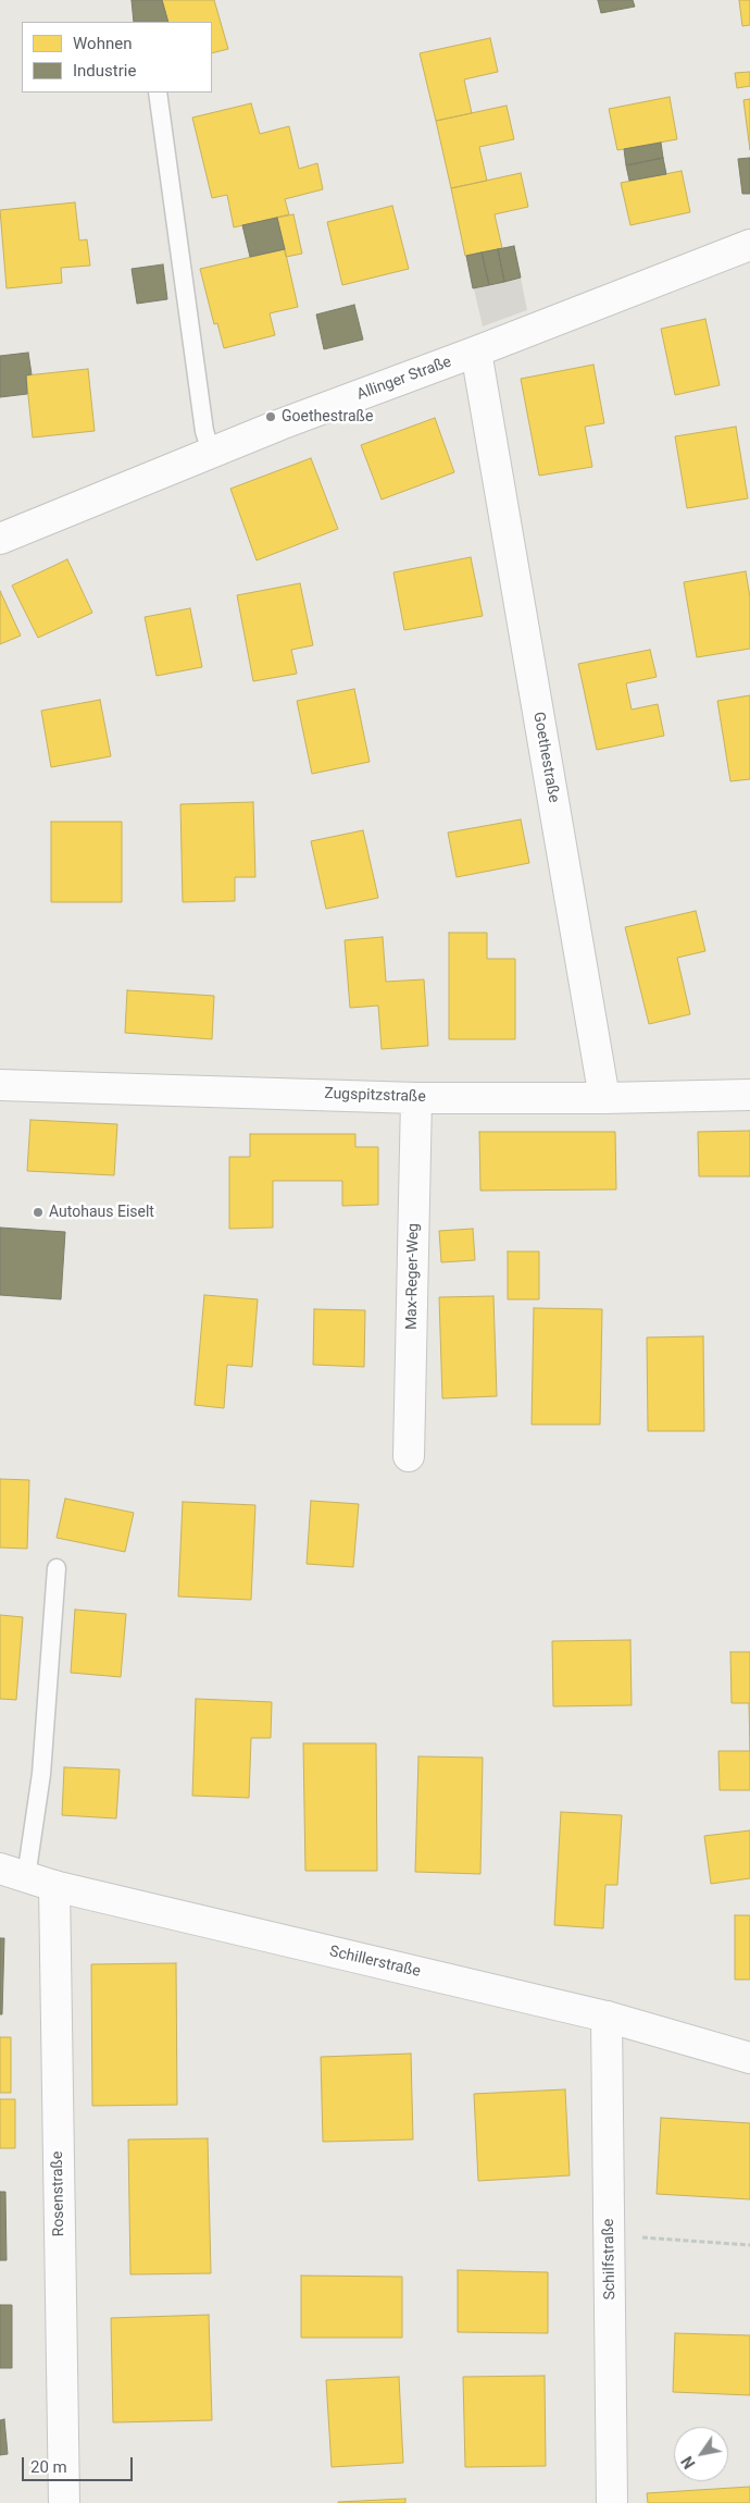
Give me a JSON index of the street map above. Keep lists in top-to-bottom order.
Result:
{
  "streets": {
    "street": [
      "Allinger Straße",
      "Goethestraße",
      "Zugspitzstraße",
      "Max-Reger-Weg",
      "Schillerstraße",
      "Rosenstraße",
      "Schilfstraße"
    ]
  },
  "crossings": [
    ["Allinger Straße", "Goethestraße"],
    ["Goethestraße", "Zugspitzstraße"],
    ["Zugspitzstraße", "Max-Reger-Weg"],
    ["Schillerstraße", "Rosenstraße"],
    ["Schillerstraße", "Schilfstraße"]
  ],
  "places": ["Goethestraße", "Autohaus Eiselt"],
  "legend": ["Wohnen", "Industrie"],
  "scale_bar": "20 m",
  "north": "bottom left"
}
